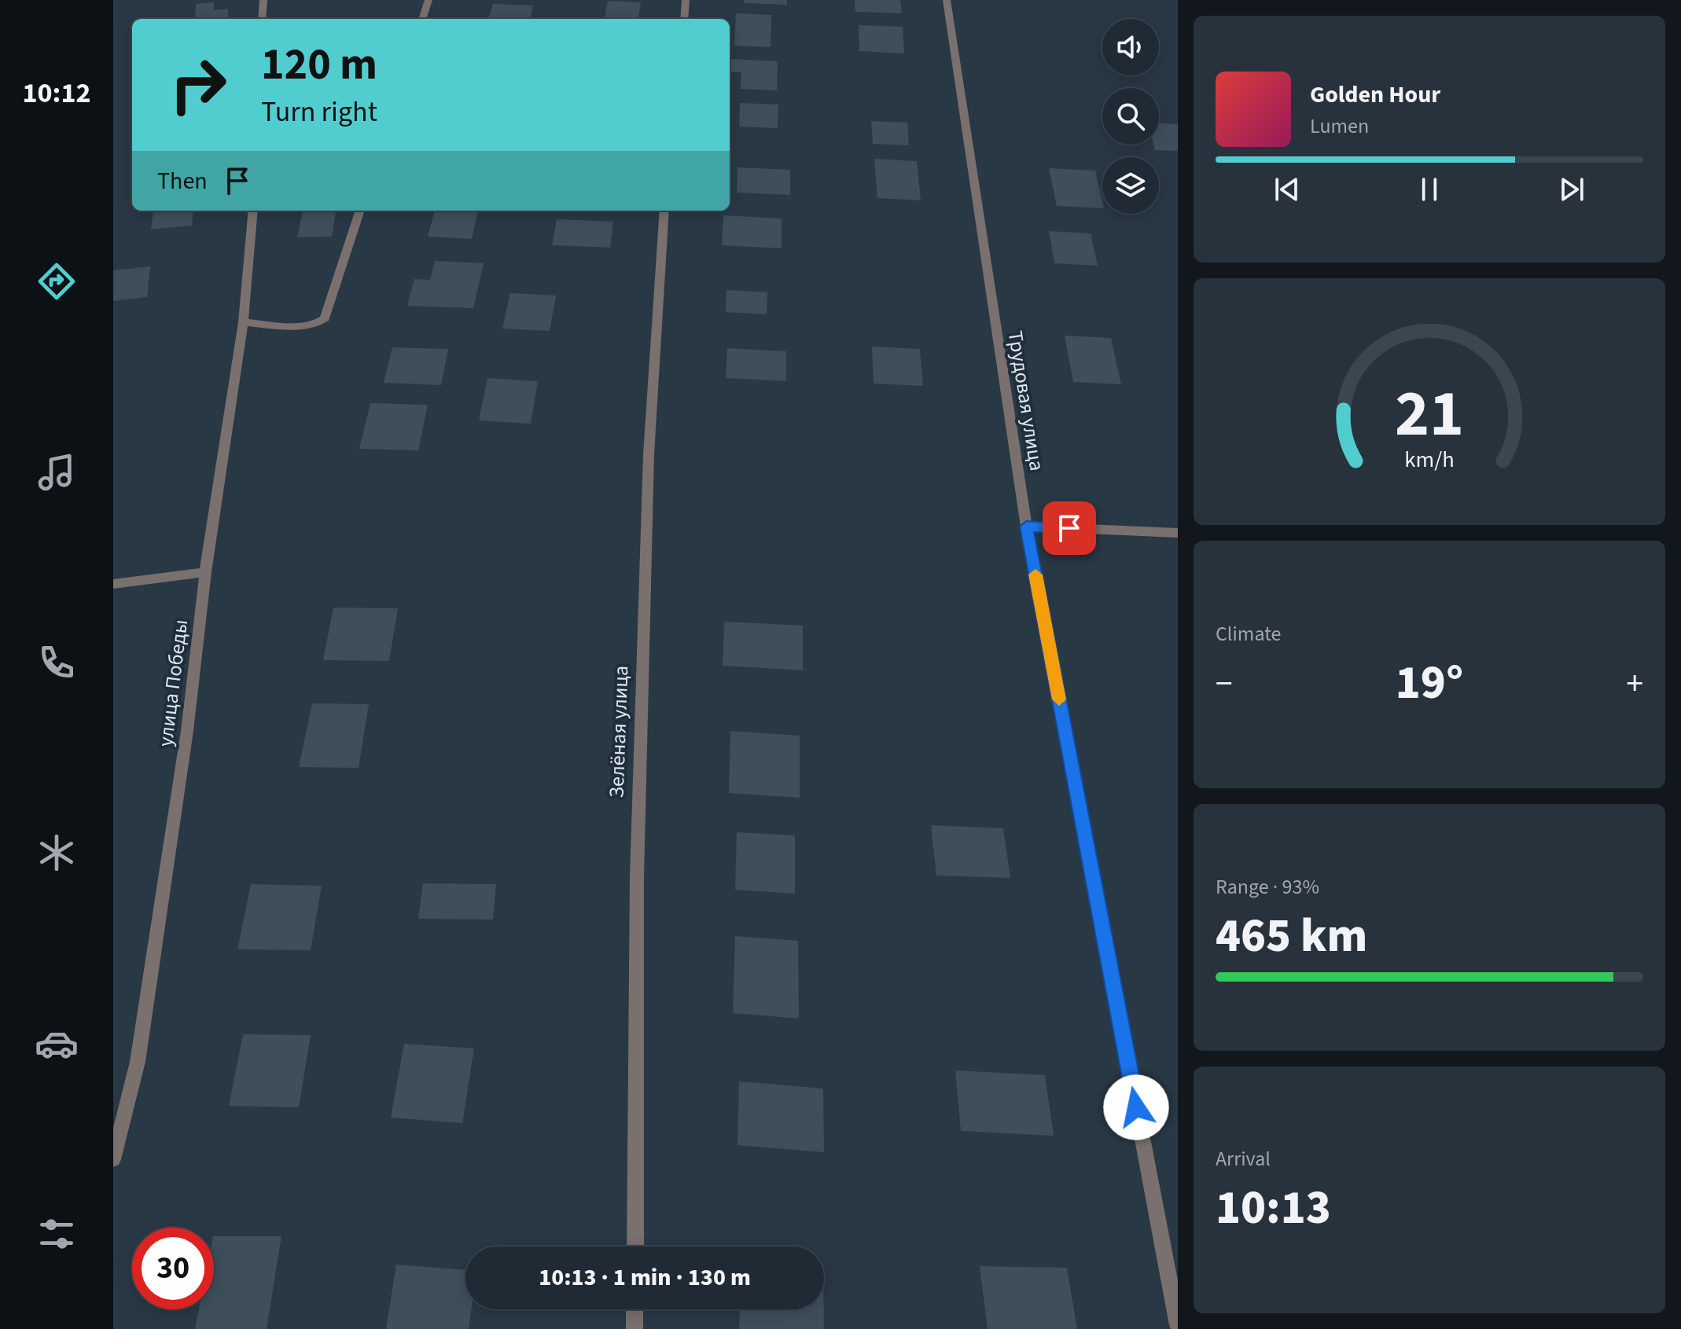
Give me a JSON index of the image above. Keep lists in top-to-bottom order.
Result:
{
  "streets": {
    "street": ["Трудовая улица", "улица Победы", "Зелёная улица"]
  },
  "page": {
    "tabs": "10:12",
    "turn": ["120 m", "Turn right"],
    "song": ["Golden Hour", "Lumen"],
    "then": "Then",
    "tile": [
      "Climate",
      ["Range · 93%", "465 km"],
      ["Arrival", "10:13"]
    ],
    "heat": ["−", "19°", "+"],
    "limit": "30",
    "trip": "10:13 · 1 min · 130 m",
    "gauge": ["21", "km/h"]
  }
}
